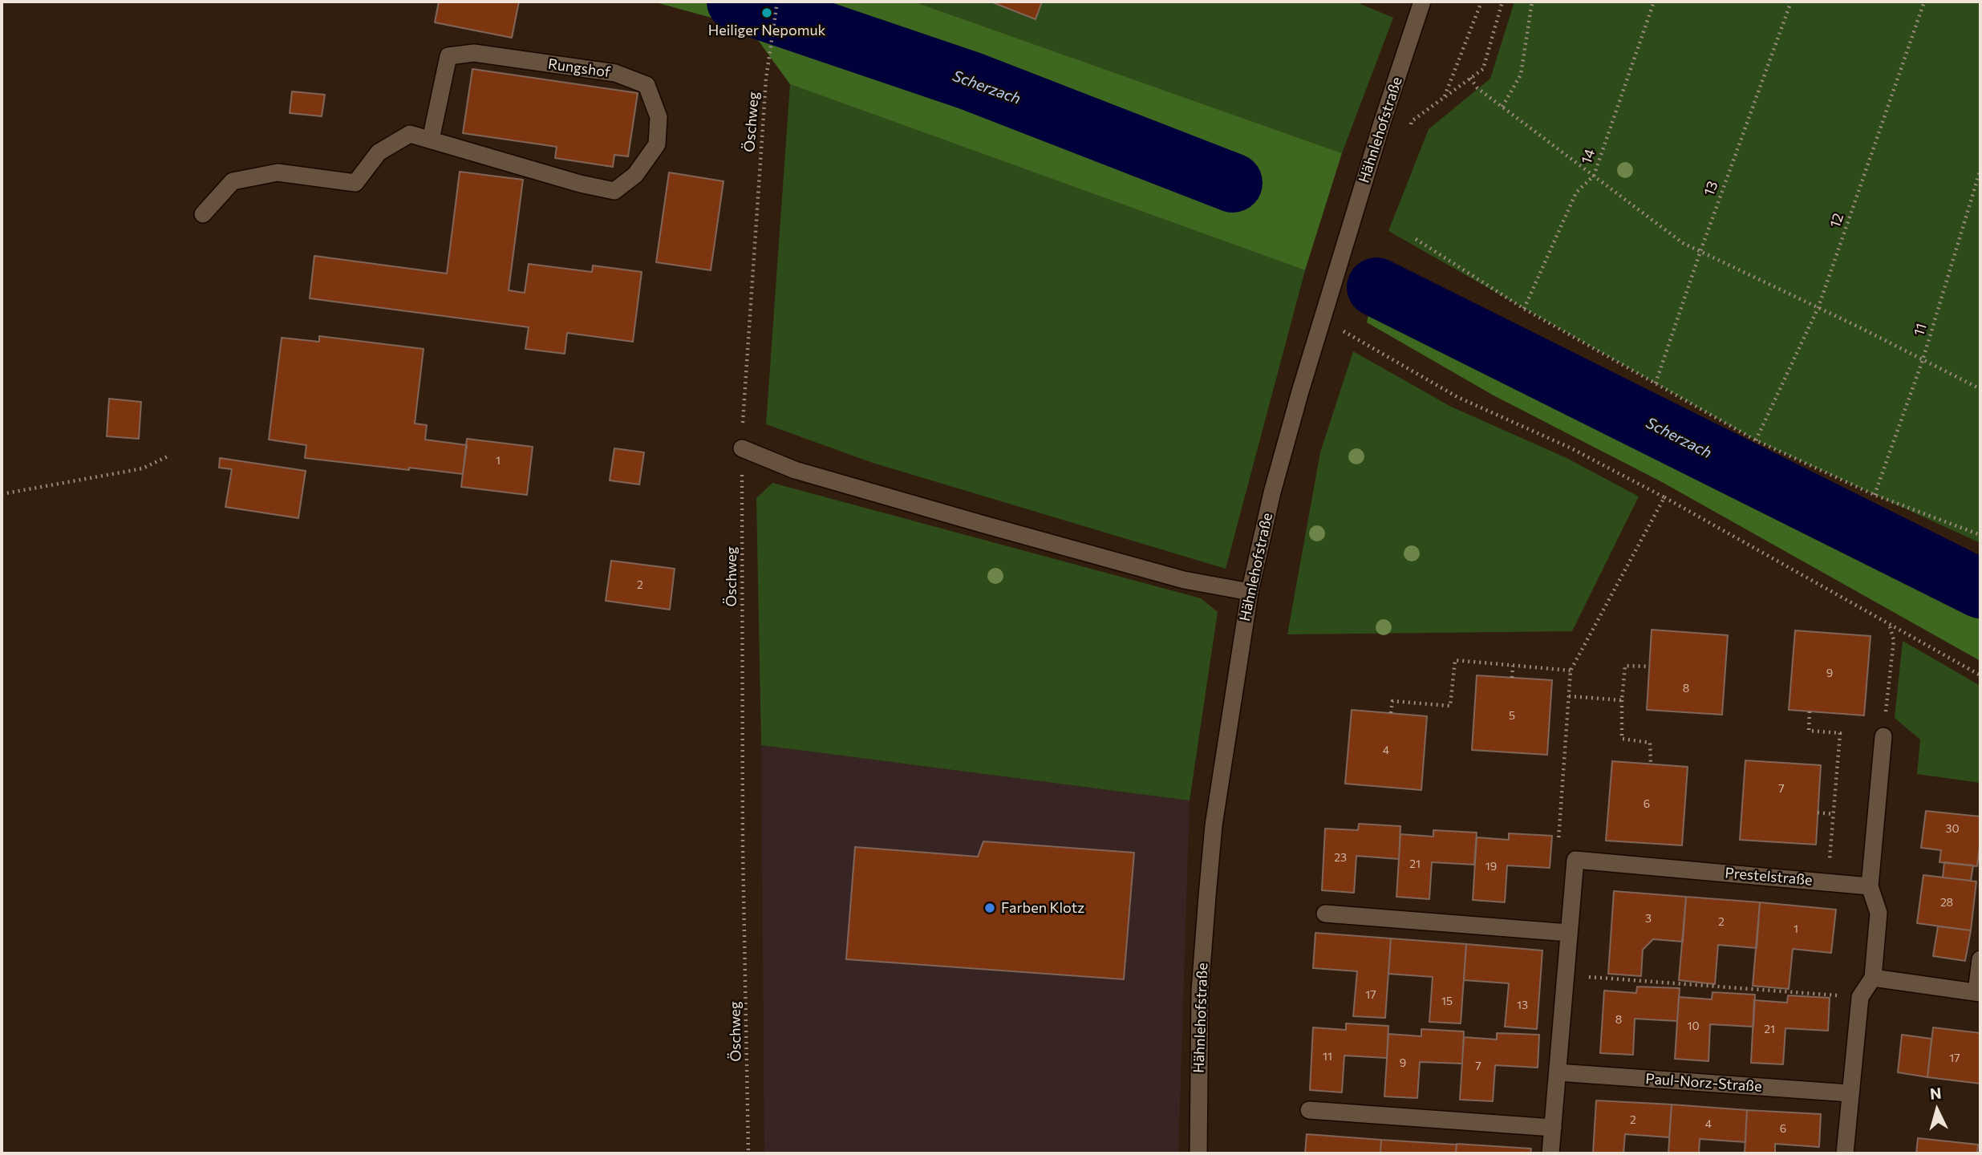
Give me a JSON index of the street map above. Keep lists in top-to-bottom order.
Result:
{
  "streets": {
    "street": [
      "Rungshof",
      "Hähnlehofstraße",
      "Prestelstraße",
      "Paul-Norz-Straße"
    ],
    "path": [
      "Öschweg",
      "14",
      "13",
      "12",
      "11"
    ]
  },
  "water": ["Scherzach"],
  "places": ["Heiliger Nepomuk", "Farben Klotz"],
  "house_numbers": [
    "1",
    "2",
    "9",
    "8",
    "5",
    "4",
    "7",
    "6",
    "30",
    "23",
    "21",
    "19",
    "28",
    "3",
    "2",
    "1",
    "17",
    "15",
    "13",
    "8",
    "10",
    "21",
    "11",
    "17",
    "9",
    "7",
    "2",
    "4",
    "6"
  ],
  "north": "top"
}
